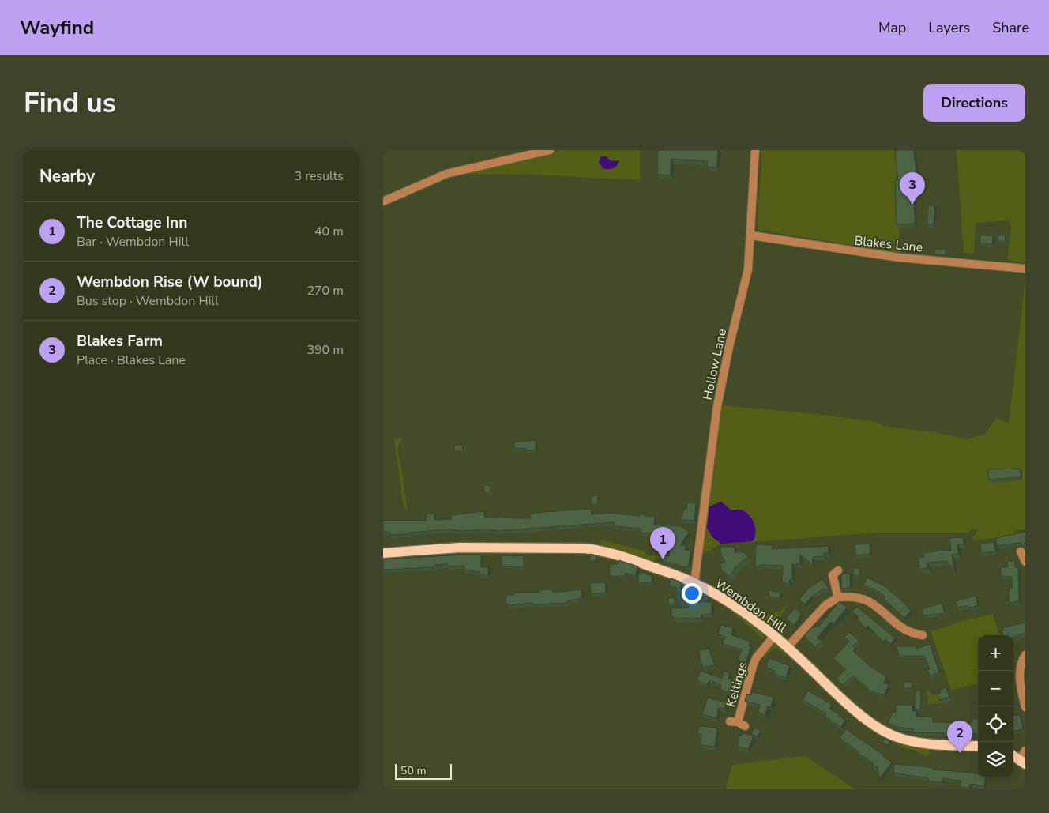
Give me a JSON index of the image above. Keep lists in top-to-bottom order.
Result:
{
  "streets": {
    "main road": ["Wembdon Hill"],
    "street": ["Blakes Lane", "Hollow Lane", "Keltings"]
  },
  "crossings": [
    ["Blakes Lane", "Hollow Lane"],
    ["Hollow Lane", "Wembdon Hill"],
    ["Wembdon Hill", "Keltings"]
  ],
  "scale_bar": "50 m",
  "page": {
    "header": "Wayfind",
    "nav": ["Map", "Layers", "Share"],
    "buttons": "Directions",
    "title": "Find us",
    "heading": ["Nearby", "3 results"],
    "pins": ["3", "1", "2"],
    "list": [
      {
        "mark": "1",
        "name": "The Cottage Inn",
        "note": "Bar · Wembdon Hill",
        "value": "40 m"
      },
      {
        "mark": "2",
        "name": "Wembdon Rise (W bound)",
        "note": "Bus stop · Wembdon Hill",
        "value": "270 m"
      },
      {
        "mark": "3",
        "name": "Blakes Farm",
        "note": "Place · Blakes Lane",
        "value": "390 m"
      }
    ],
    "map_buttons": ["+", "−"],
    "scale": "50 m"
  }
}
